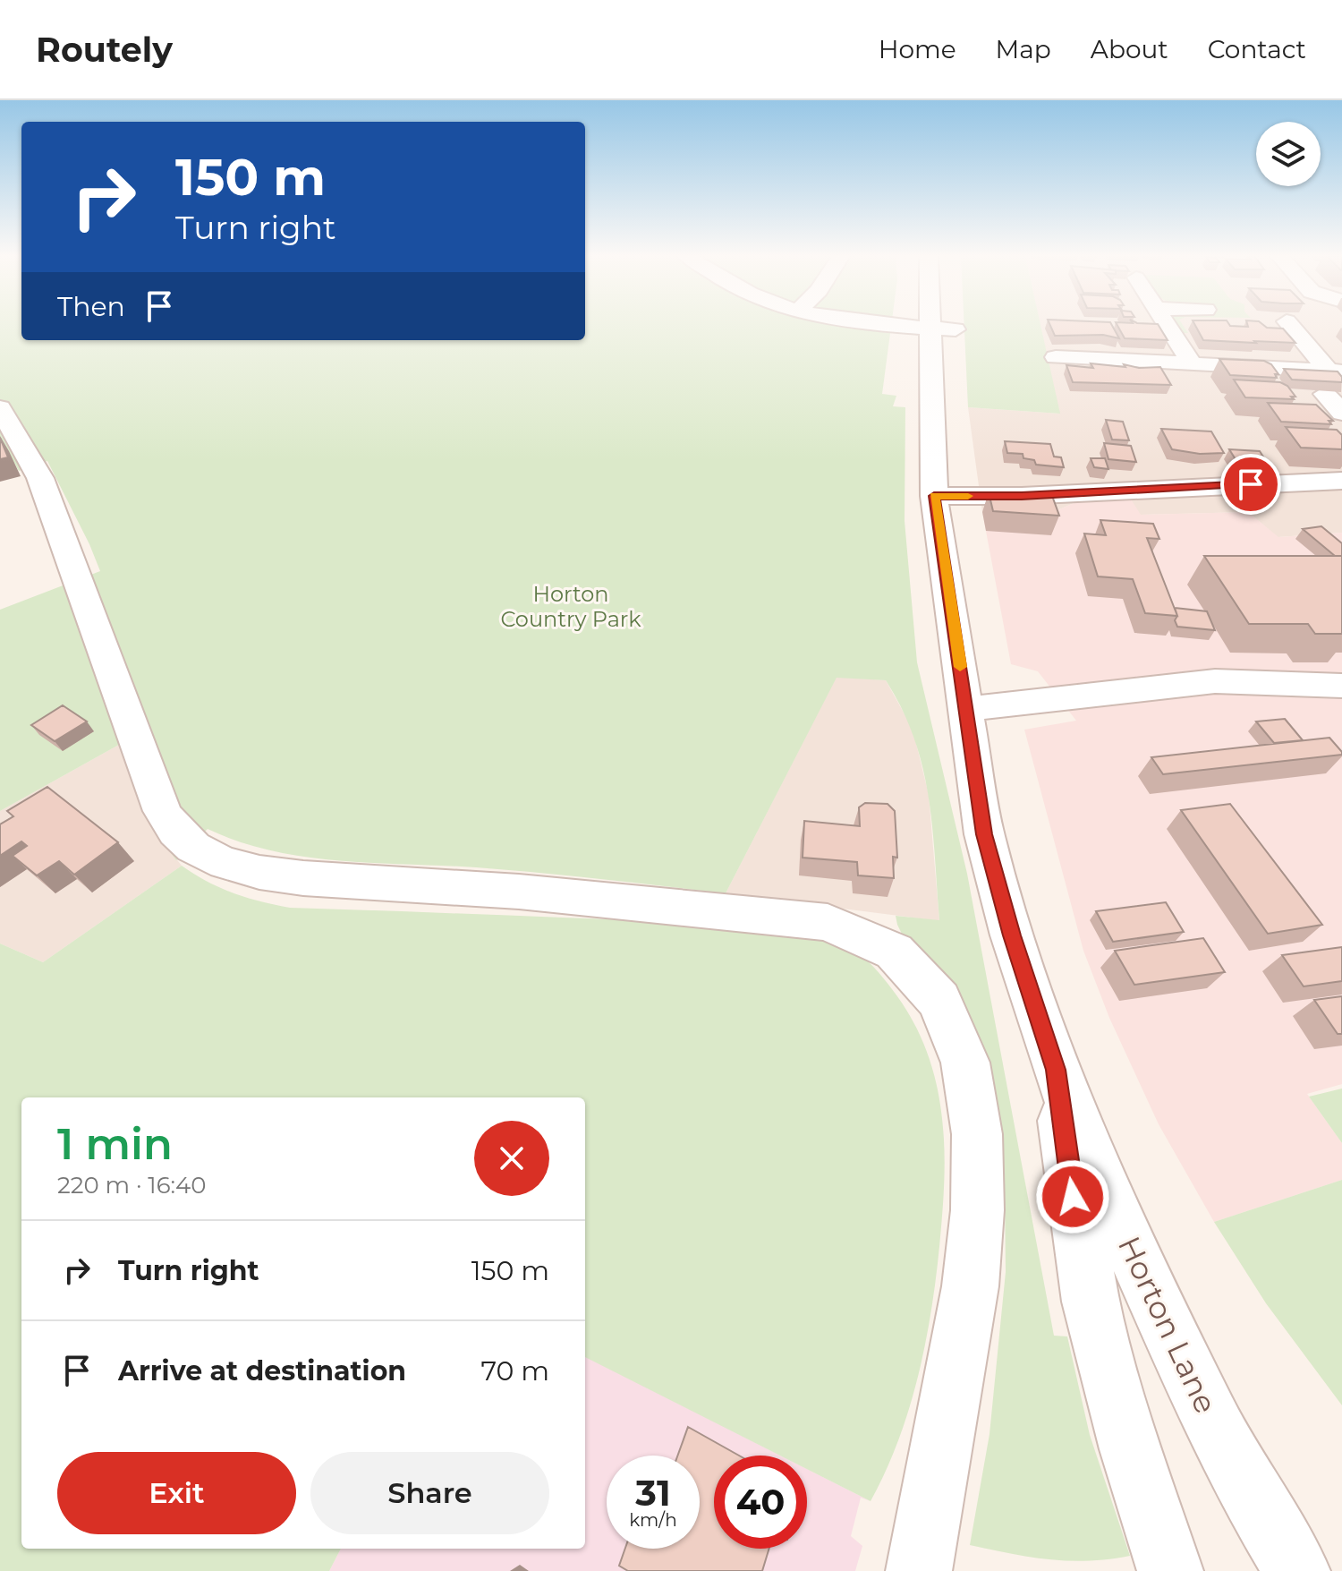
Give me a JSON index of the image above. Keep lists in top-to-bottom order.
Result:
{
  "streets": {
    "street": ["Horton Lane"]
  },
  "parks": ["Horton Country Park"],
  "page": {
    "header": "Routely",
    "nav": [
      "Home",
      "Map",
      "About",
      "Contact"
    ],
    "turn": ["150 m", "Turn right"],
    "then": "Then",
    "heading": ["1 min", "220 m · 16:40"],
    "list": [
      {
        "name": "Turn right",
        "value": "150 m"
      },
      {
        "name": "Arrive at destination",
        "value": "70 m"
      }
    ],
    "buttons": ["Exit", "Share"],
    "speed": "31 km/h",
    "limit": "40"
  }
}
